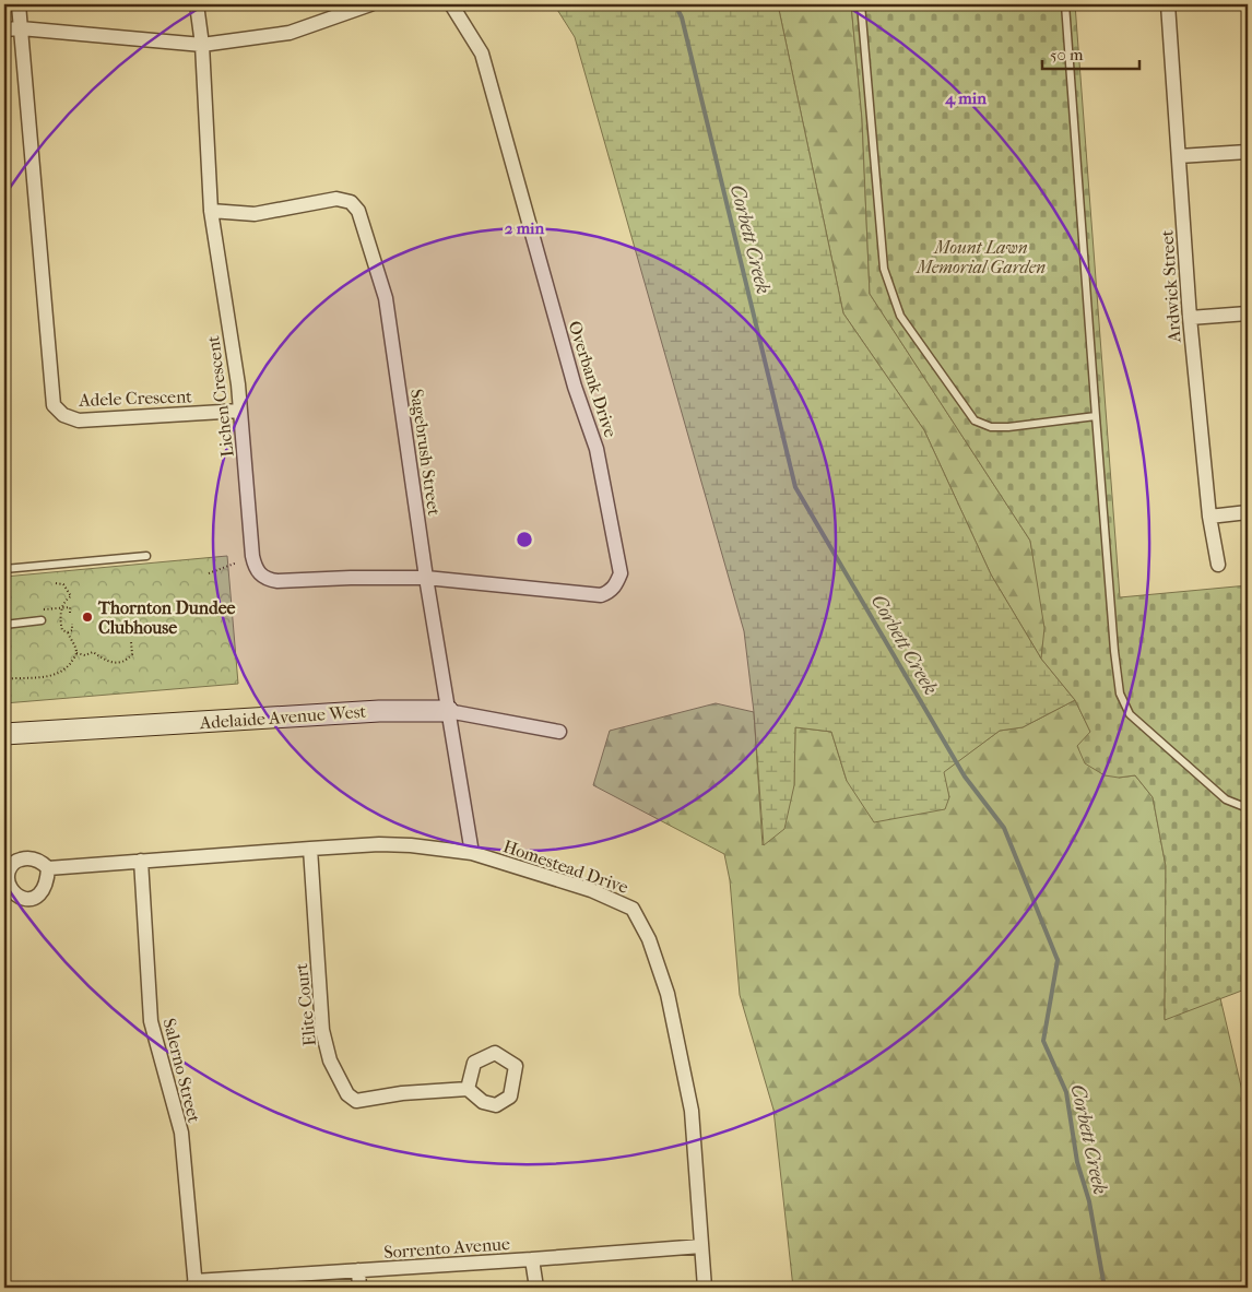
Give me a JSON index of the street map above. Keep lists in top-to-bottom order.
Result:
{
  "streets": {
    "street": [
      "Ardwick Street",
      "Overbank Drive",
      "Lichen Crescent",
      "Adele Crescent",
      "Sagebrush Street",
      "Adelaide Avenue West",
      "Homestead Drive",
      "Elite Court",
      "Salerno Street",
      "Sorrento Avenue"
    ]
  },
  "crossings": [
    ["Overbank Drive", "Lichen Crescent"],
    ["Overbank Drive", "Sagebrush Street"],
    ["Lichen Crescent", "Adele Crescent"],
    ["Lichen Crescent", "Sagebrush Street"],
    ["Sagebrush Street", "Adelaide Avenue West"],
    ["Sagebrush Street", "Homestead Drive"],
    ["Homestead Drive", "Elite Court"],
    ["Homestead Drive", "Salerno Street"],
    ["Homestead Drive", "Sorrento Avenue"],
    ["Salerno Street", "Sorrento Avenue"]
  ],
  "water": ["Corbett Creek"],
  "parks": ["Mount Lawn Memorial Garden"],
  "places": ["Thornton Dundee Clubhouse"],
  "scale_bar": "50 m",
  "rings": ["4 min", "2 min"]
}
